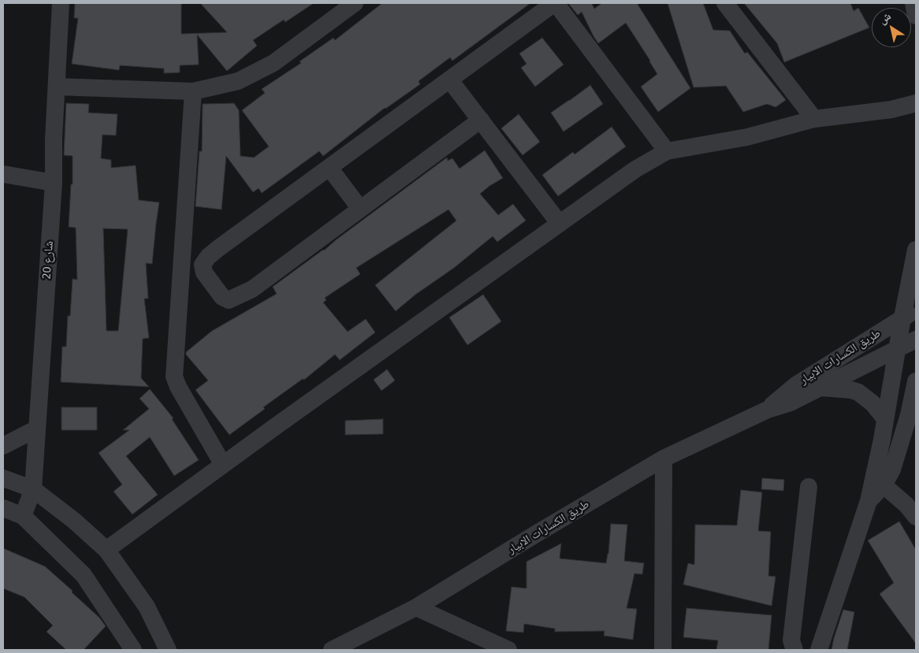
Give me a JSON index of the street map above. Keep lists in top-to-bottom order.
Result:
{
  "streets": {
    "street": ["شارع 20", "طريق الكسارات الابيار"]
  },
  "north": "top left"
}
